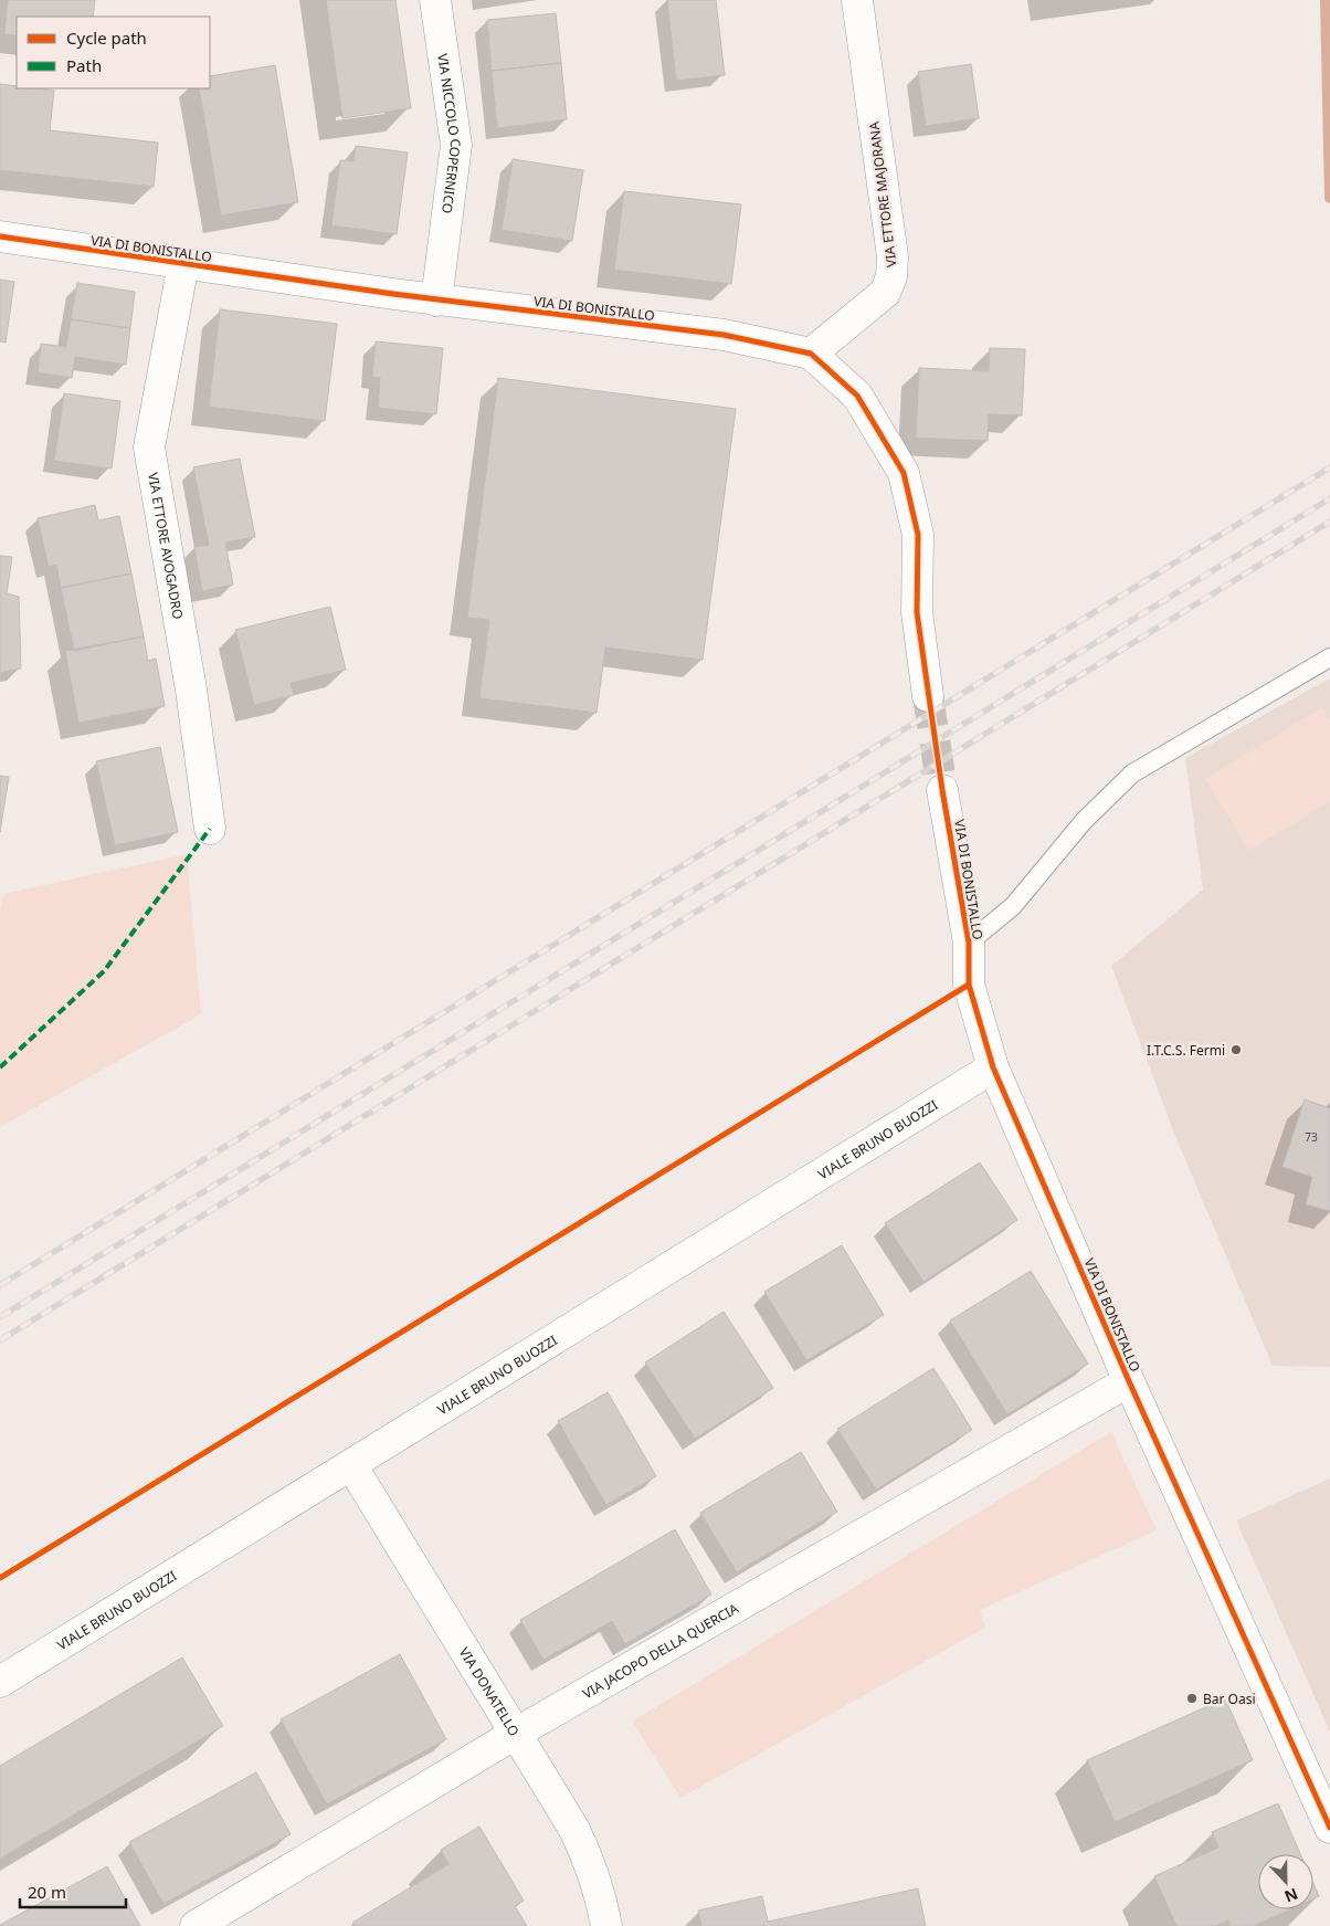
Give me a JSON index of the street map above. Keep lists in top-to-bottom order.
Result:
{
  "streets": {
    "street": [
      "VIA NICCOLO COPERNICO",
      "VIA ETTORE MAJORANA",
      "VIA DI BONISTALLO",
      "VIA ETTORE AVOGADRO",
      "VIALE BRUNO BUOZZI",
      "VIA JACOPO DELLA QUERCIA",
      "VIA DONATELLO"
    ]
  },
  "crossings": [
    ["VIA NICCOLO COPERNICO", "VIA DI BONISTALLO"],
    ["VIA ETTORE MAJORANA", "VIA DI BONISTALLO"],
    ["VIA DI BONISTALLO", "VIA ETTORE AVOGADRO"],
    ["VIA DI BONISTALLO", "VIALE BRUNO BUOZZI"],
    ["VIA DI BONISTALLO", "VIA JACOPO DELLA QUERCIA"],
    ["VIALE BRUNO BUOZZI", "VIA DONATELLO"],
    ["VIA JACOPO DELLA QUERCIA", "VIA DONATELLO"]
  ],
  "places": ["I.T.C.S. Fermi", "Bar Oasi"],
  "house_numbers": ["73"],
  "legend": ["Cycle path", "Path"],
  "scale_bar": "20 m",
  "north": "bottom"
}
